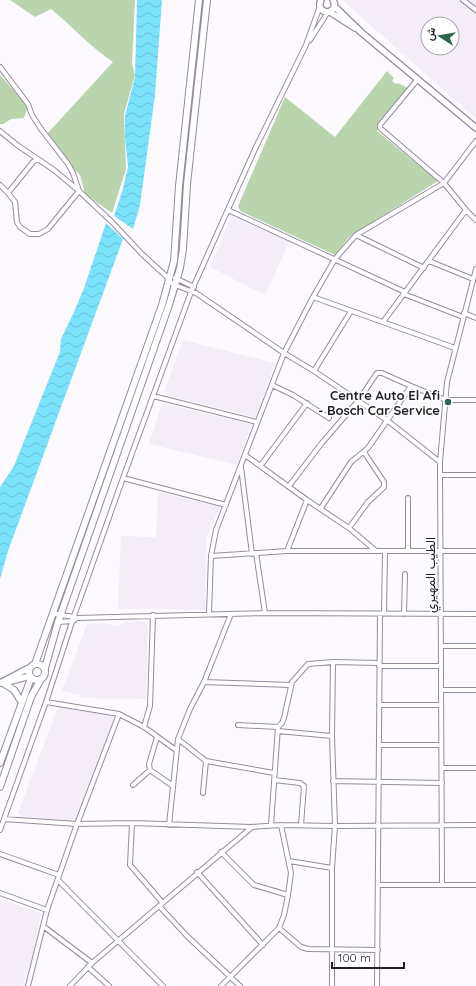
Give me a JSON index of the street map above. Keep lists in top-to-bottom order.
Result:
{
  "streets": {
    "street": ["الطيب المهيري"]
  },
  "places": ["Centre Auto El Afi - Bosch Car Service"],
  "scale_bar": "100 m",
  "north": "left"
}
